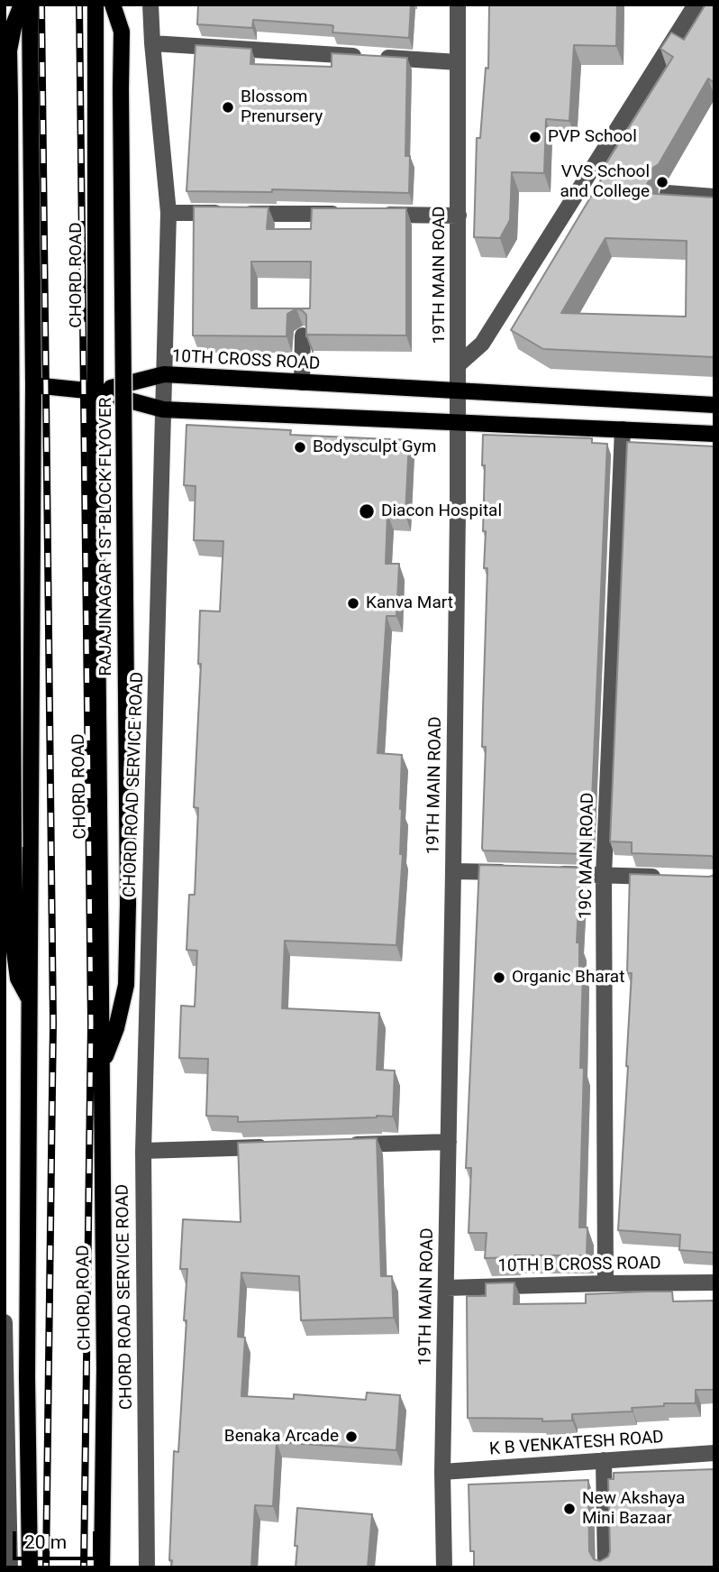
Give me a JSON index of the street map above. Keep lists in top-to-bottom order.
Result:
{
  "streets": {
    "main road": ["CHORD ROAD", "10TH CROSS ROAD", "RAJAJINAGAR 1ST BLOCK FLYOVER"],
    "street": [
      "19TH MAIN ROAD",
      "CHORD ROAD SERVICE ROAD",
      "19C MAIN ROAD",
      "10TH B CROSS ROAD",
      "K B VENKATESH ROAD"
    ]
  },
  "crossings": [
    ["CHORD ROAD", "10TH CROSS ROAD"],
    ["CHORD ROAD", "RAJAJINAGAR 1ST BLOCK FLYOVER"],
    ["19TH MAIN ROAD", "10TH CROSS ROAD"],
    ["19TH MAIN ROAD", "10TH B CROSS ROAD"],
    ["19TH MAIN ROAD", "K B VENKATESH ROAD"],
    ["10TH CROSS ROAD", "CHORD ROAD SERVICE ROAD"],
    ["19C MAIN ROAD", "10TH B CROSS ROAD"]
  ],
  "places": [
    "Blossom Prenursery",
    "PVP School",
    "VVS School and College",
    "Bodysculpt Gym",
    "Diacon Hospital",
    "Kanva Mart",
    "Organic Bharat",
    "Benaka Arcade",
    "New Akshaya Mini Bazaar"
  ],
  "scale_bar": "20 m"
}
